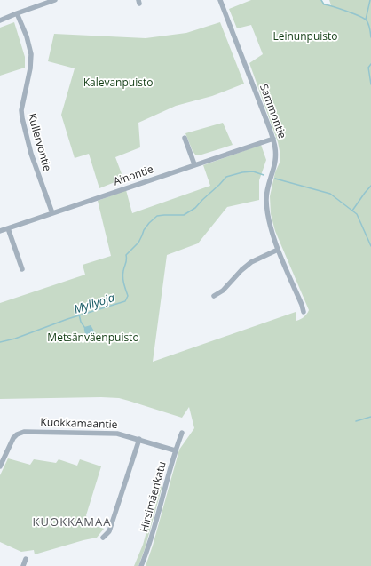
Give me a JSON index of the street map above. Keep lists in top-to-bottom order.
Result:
{
  "streets": {
    "street": [
      "Sammontie",
      "Kullervontie",
      "Ainontie",
      "Kuokkamaantie",
      "Hirsimäenkatu"
    ]
  },
  "crossings": [
    ["Sammontie", "Ainontie"],
    ["Kullervontie", "Ainontie"],
    ["Kuokkamaantie", "Hirsimäenkatu"]
  ],
  "districts": ["KUOKKAMAA"],
  "water": ["Myllyoja"],
  "parks": ["Leinunpuisto", "Kalevanpuisto", "Metsänväenpuisto"]
}
